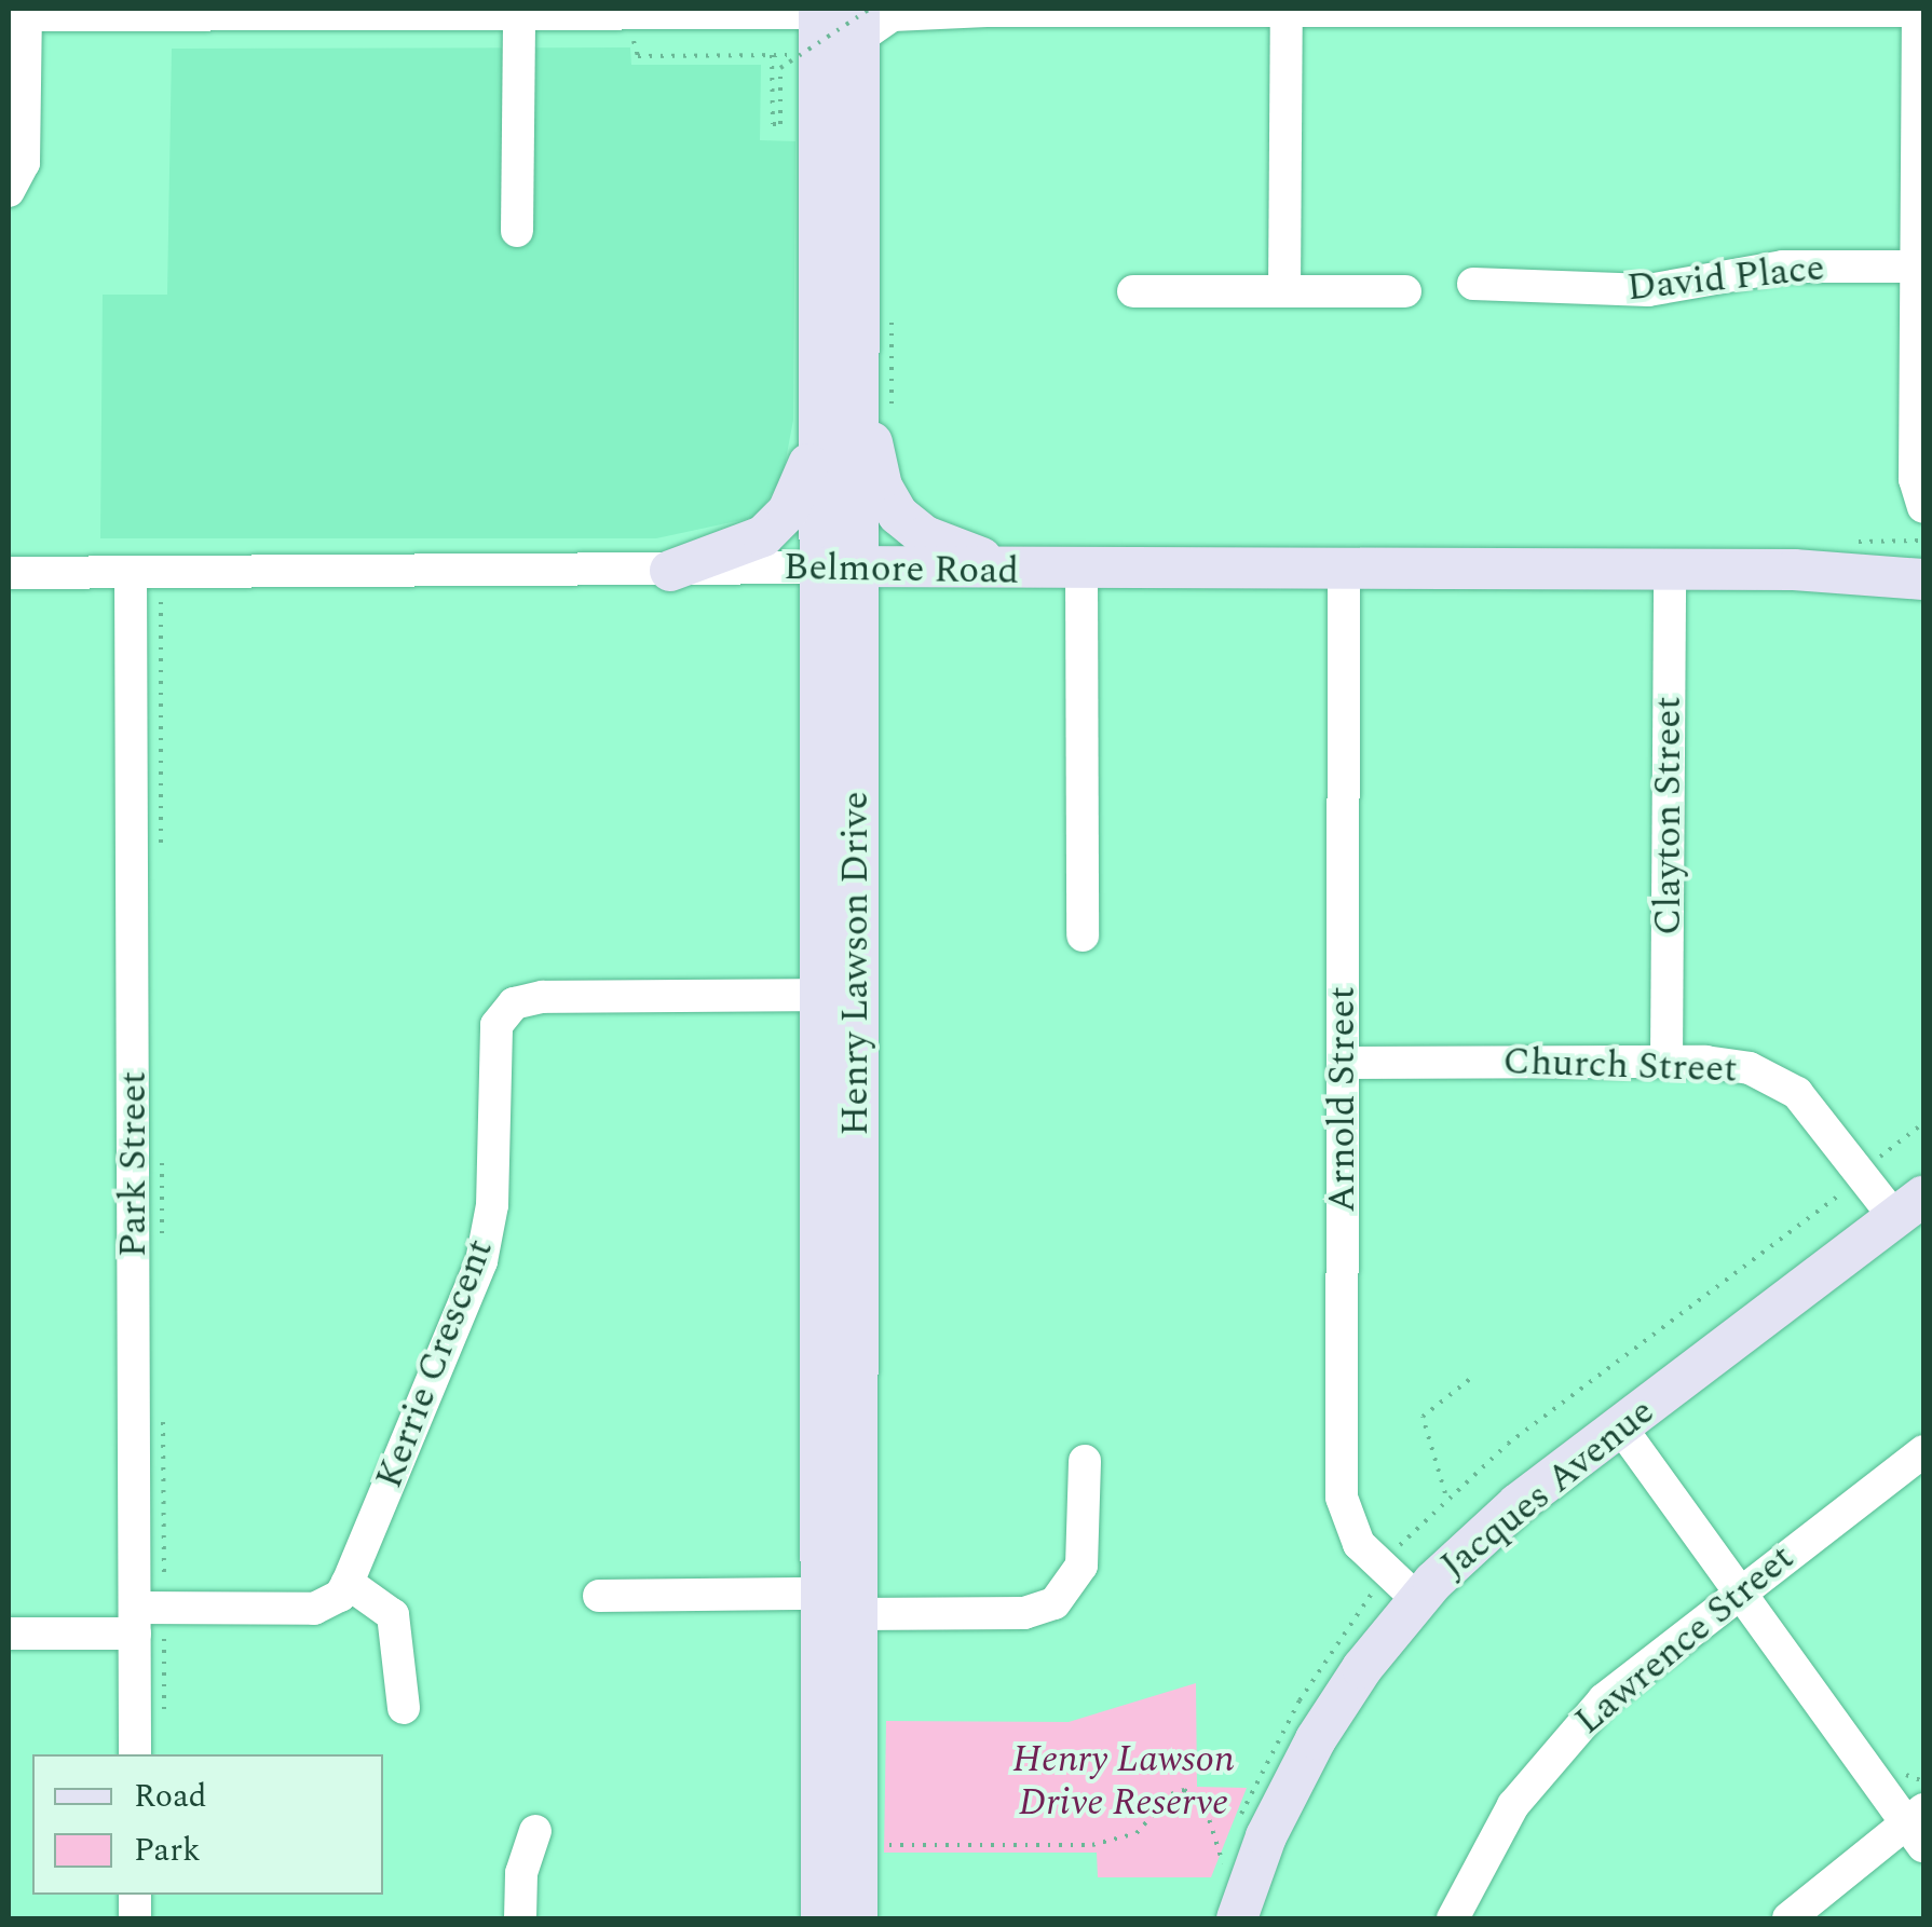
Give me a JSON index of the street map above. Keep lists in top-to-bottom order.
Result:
{
  "streets": {
    "main road": ["Belmore Road", "Henry Lawson Drive", "Jacques Avenue"],
    "street": [
      "David Place",
      "Clayton Street",
      "Church Street",
      "Arnold Street",
      "Park Street",
      "Kerrie Crescent",
      "Lawrence Street"
    ]
  },
  "crossings": [
    ["Belmore Road", "Clayton Street"],
    ["Belmore Road", "Henry Lawson Drive"],
    ["Belmore Road", "Arnold Street"],
    ["Belmore Road", "Park Street"],
    ["Clayton Street", "Church Street"],
    ["Henry Lawson Drive", "Kerrie Crescent"],
    ["Church Street", "Arnold Street"],
    ["Church Street", "Jacques Avenue"],
    ["Arnold Street", "Jacques Avenue"]
  ],
  "parks": ["Henry Lawson Drive Reserve"],
  "legend": ["Road", "Park"]
}
